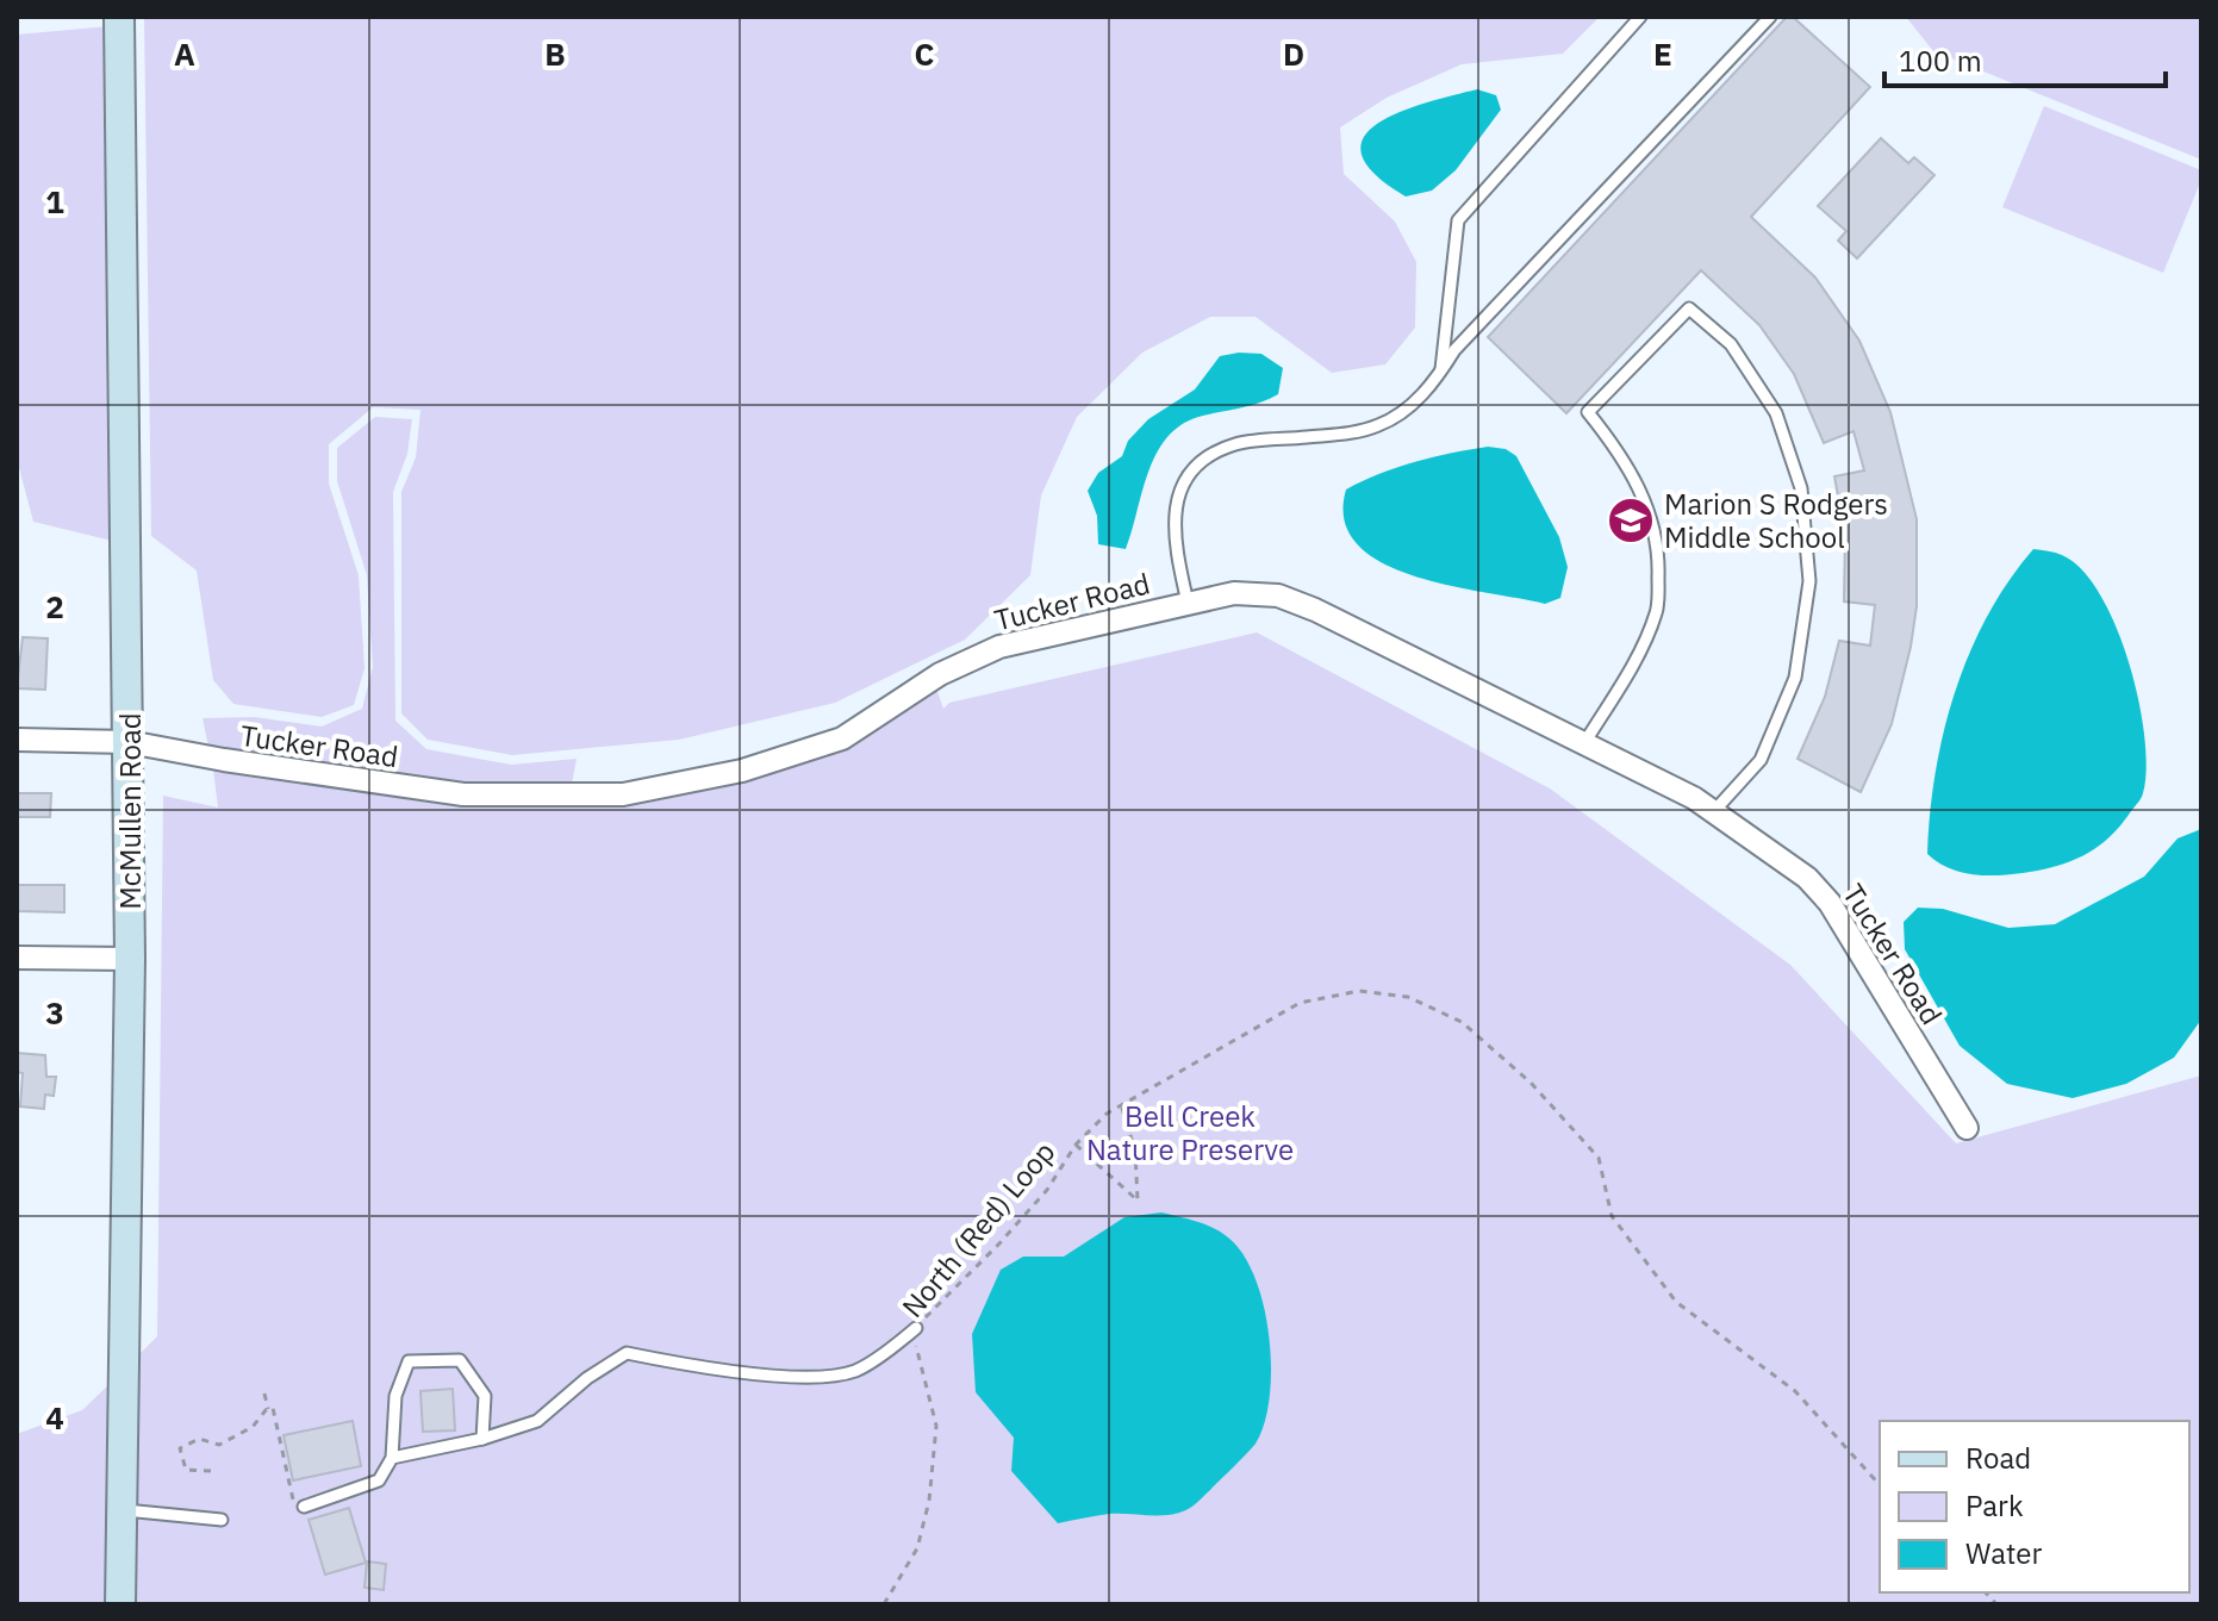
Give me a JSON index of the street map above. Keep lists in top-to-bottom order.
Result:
{
  "streets": {
    "street": ["Tucker Road", "McMullen Road"],
    "path": ["North (Red) Loop"]
  },
  "crossings": [
    ["Tucker Road", "McMullen Road"]
  ],
  "parks": ["Bell Creek Nature Preserve"],
  "places": {
    "school or university": ["Marion S Rodgers Middle School"]
  },
  "legend": ["Road", "Park", "Water"],
  "scale_bar": "100 m",
  "grid": {
    "columns": [
      "A",
      "B",
      "C",
      "D",
      "E"
    ],
    "rows": [
      "1",
      "2",
      "3",
      "4"
    ]
  }
}
